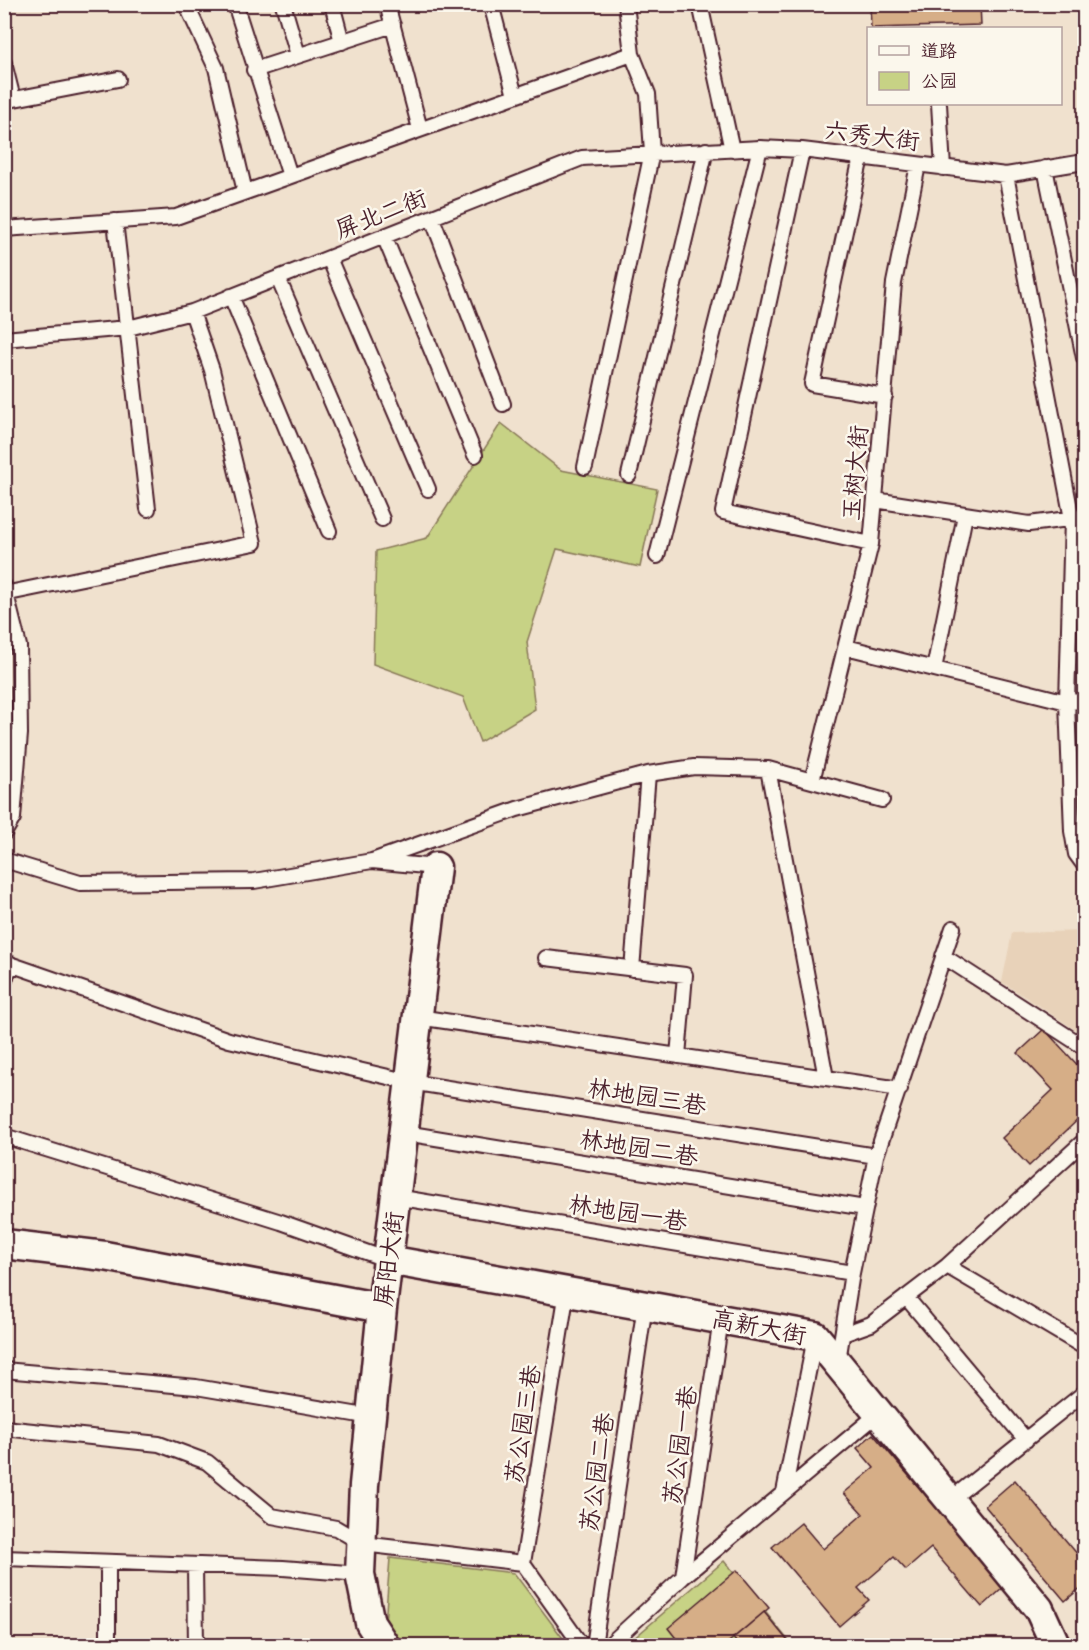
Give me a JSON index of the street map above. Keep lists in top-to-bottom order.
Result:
{
  "streets": {
    "street": ["屏阳大街", "高新大街"],
    "lane": [
      "六秀大街",
      "屏北二街",
      "玉树大街",
      "林地园三巷",
      "林地园二巷",
      "林地园一巷",
      "苏公园三巷",
      "苏公园一巷",
      "苏公园二巷"
    ]
  },
  "crossings": [
    ["六秀大街", "屏北二街"],
    ["六秀大街", "玉树大街"],
    ["林地园三巷", "屏阳大街"],
    ["林地园二巷", "屏阳大街"],
    ["林地园一巷", "屏阳大街"],
    ["屏阳大街", "高新大街"],
    ["高新大街", "苏公园三巷"],
    ["高新大街", "苏公园一巷"],
    ["高新大街", "苏公园二巷"]
  ],
  "legend": ["道路", "公园"]
}
